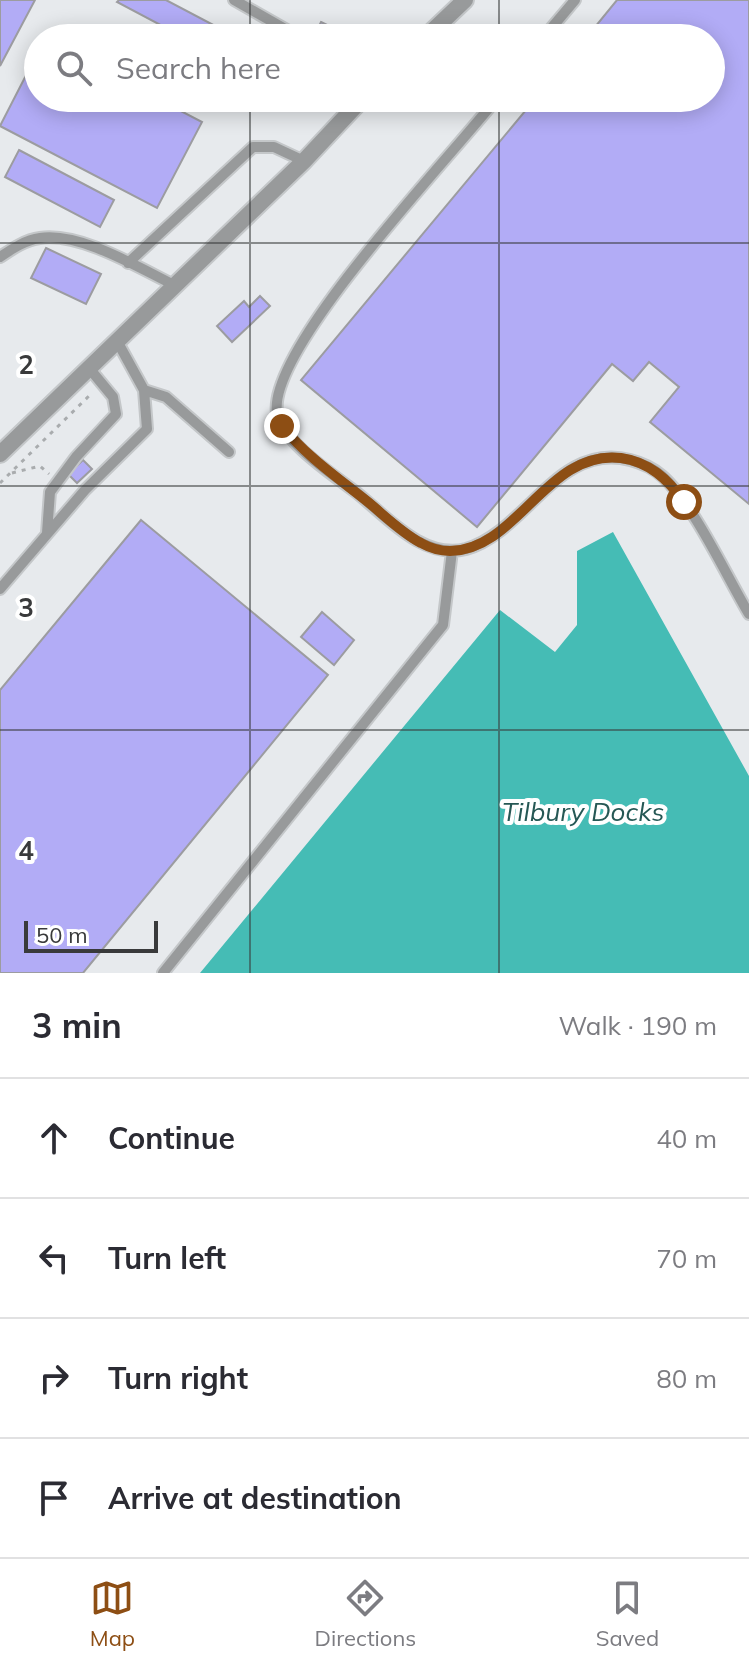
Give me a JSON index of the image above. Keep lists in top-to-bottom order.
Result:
{
  "water": ["Tilbury Docks"],
  "scale_bar": "50 m",
  "page": {
    "search": "Search here",
    "scale": "50 m",
    "heading": ["3 min", "Walk · 190 m"],
    "list": [
      ["Continue", "40 m"],
      ["Turn left", "70 m"],
      ["Turn right", "80 m"],
      "Arrive at destination"
    ],
    "nav": ["Map", "Directions", "Saved"]
  },
  "grid": {
    "rows": ["2", "3", "4"]
  }
}
